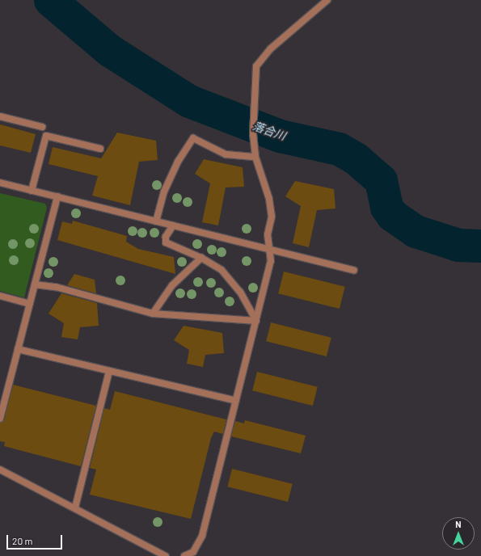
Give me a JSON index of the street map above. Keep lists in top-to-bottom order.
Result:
{
  "water": ["落合川"],
  "scale_bar": "20 m",
  "north": "top"
}
